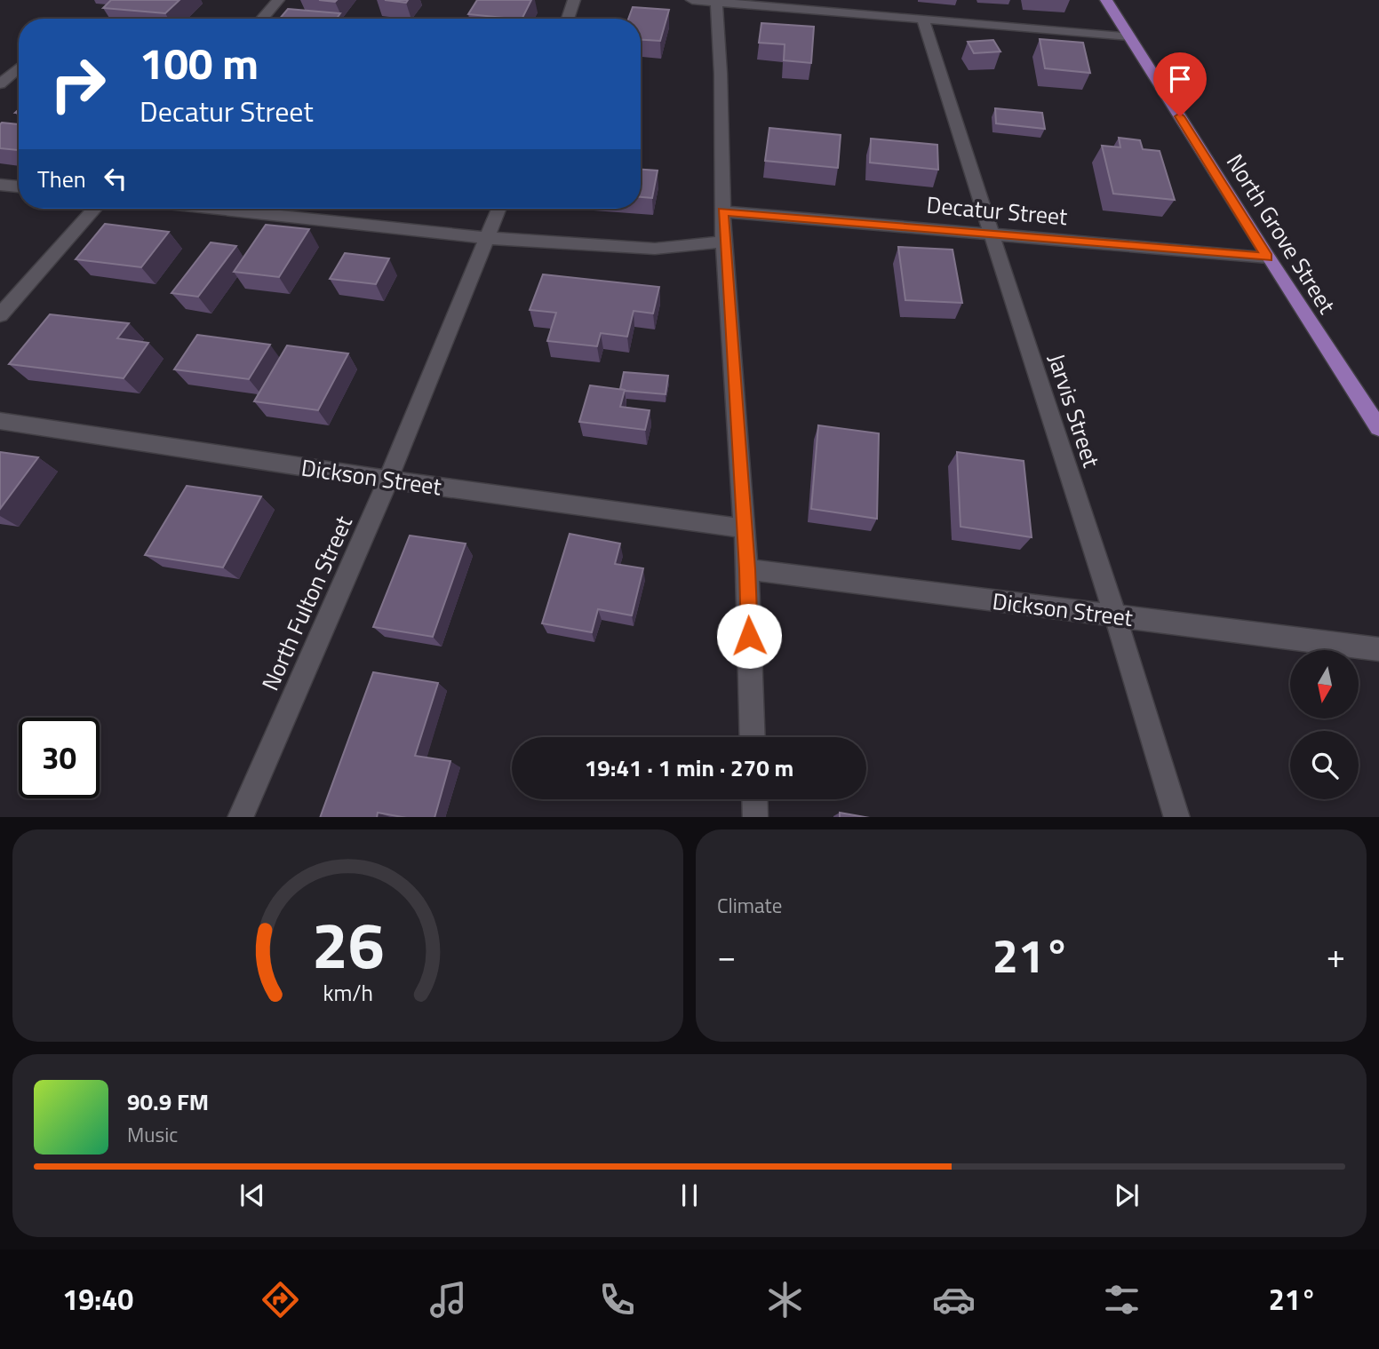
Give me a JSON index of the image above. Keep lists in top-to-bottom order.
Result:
{
  "streets": {
    "main road": ["North Grove Street"],
    "street": [
      "Decatur Street",
      "Jarvis Street",
      "Dickson Street",
      "North Fulton Street"
    ]
  },
  "crossings": [
    ["Decatur Street", "North Grove Street"],
    ["Decatur Street", "Jarvis Street"],
    ["Jarvis Street", "Dickson Street"],
    ["Dickson Street", "North Fulton Street"]
  ],
  "north": "bottom",
  "page": {
    "turn": ["100 m", "Decatur Street"],
    "then": "Then",
    "limit": "30",
    "trip": "19:41 · 1 min · 270 m",
    "tile": "Climate",
    "heat": ["−", "21°", "+"],
    "song": ["90.9 FM", "Music"],
    "tabs": ["19:40", "21°"],
    "gauge": ["26", "km/h"]
  }
}
